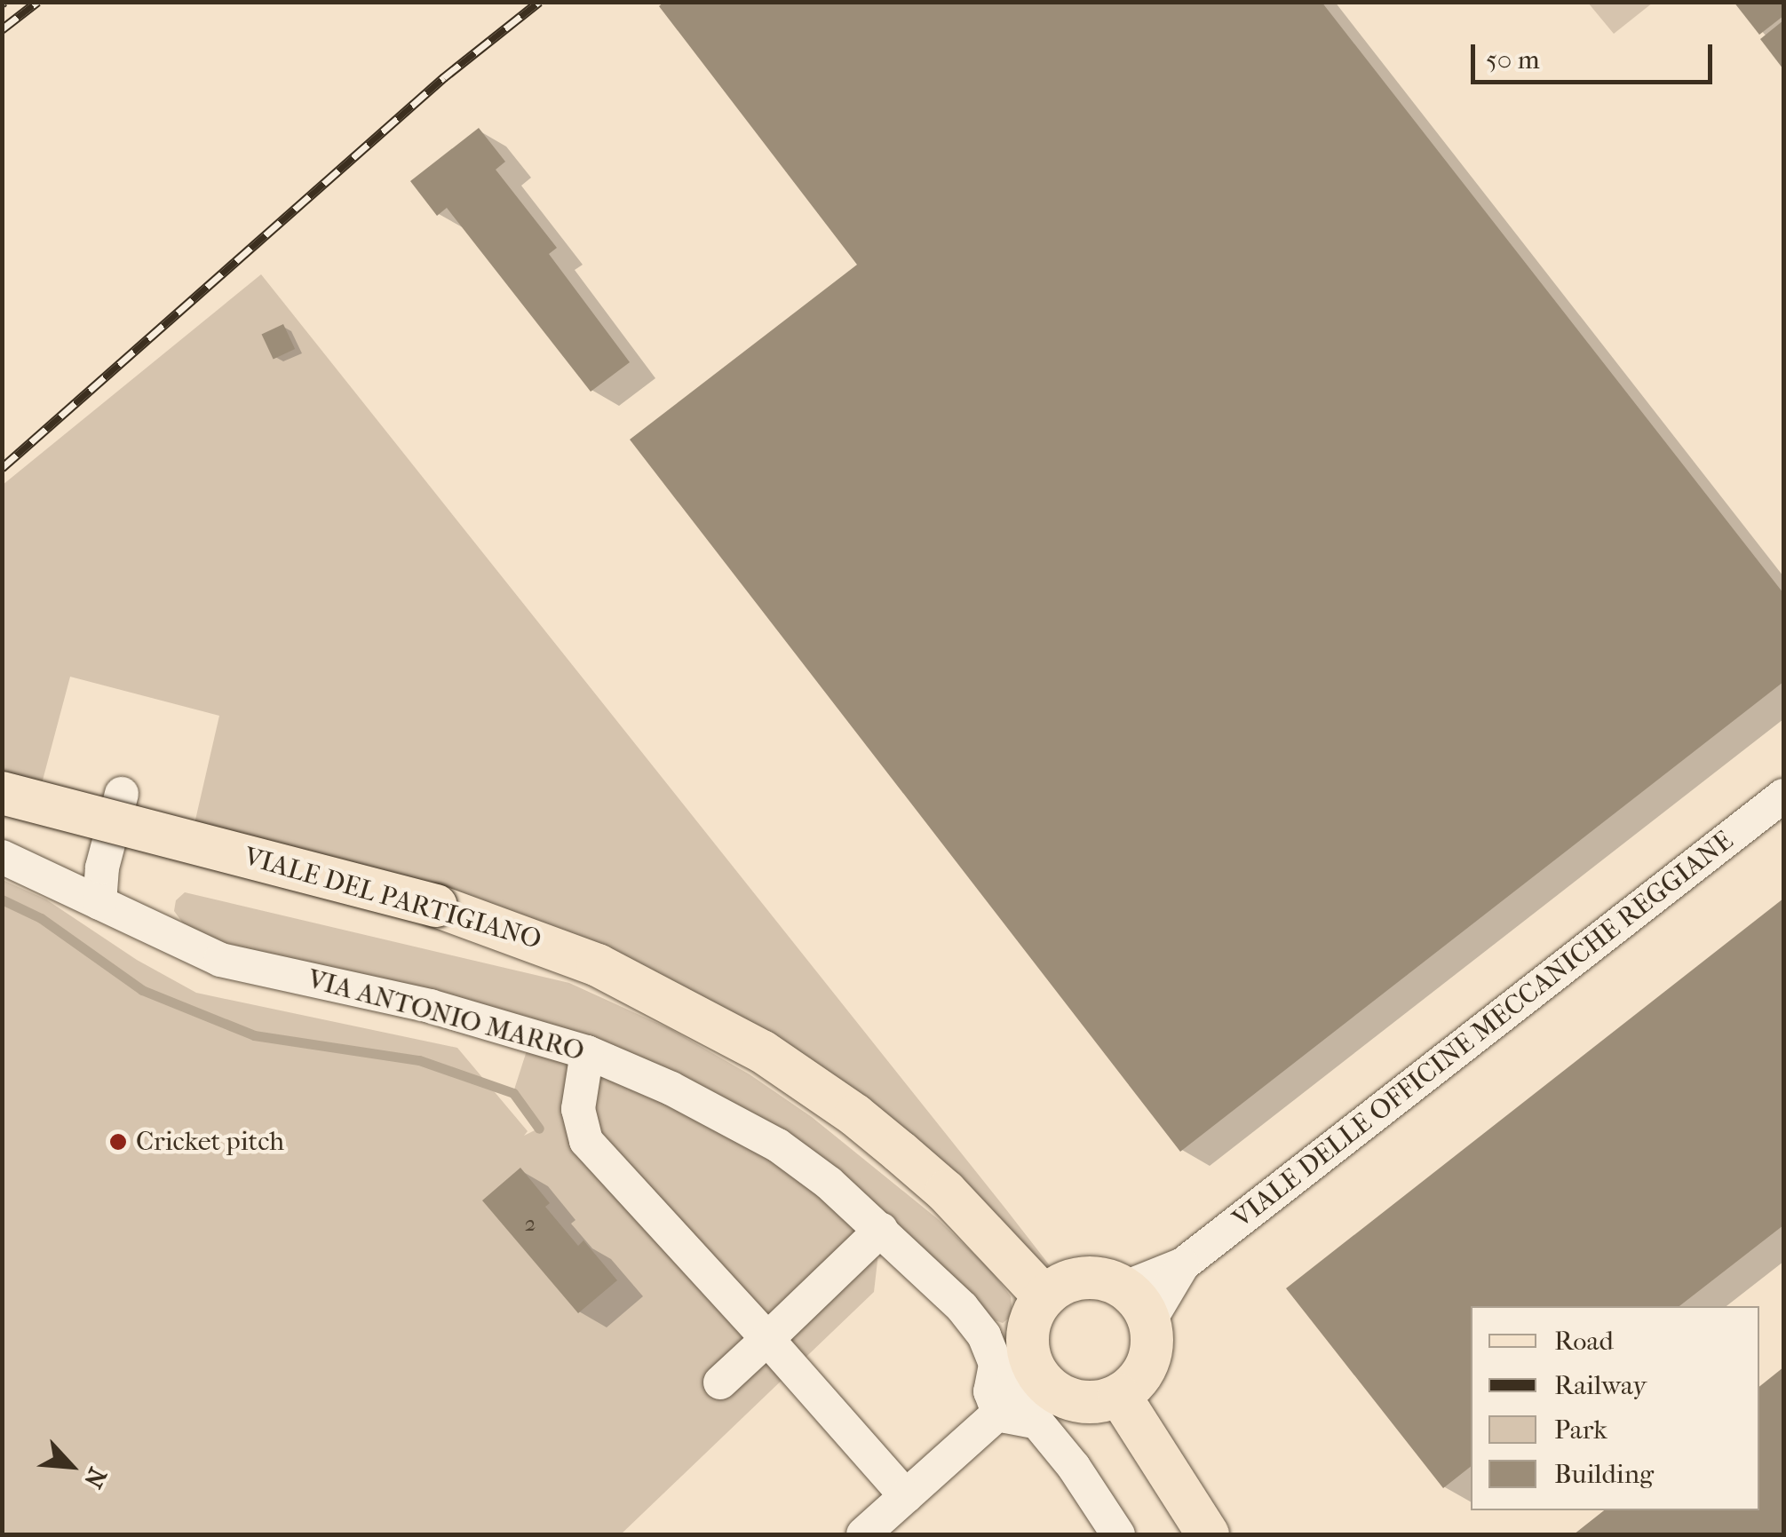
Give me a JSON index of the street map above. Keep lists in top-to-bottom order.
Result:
{
  "streets": {
    "main road": ["VIALE DEL PARTIGIANO"],
    "street": ["VIA ANTONIO MARRO", "VIALE DELLE OFFICINE MECCANICHE REGGIANE"]
  },
  "crossings": [
    ["VIALE DEL PARTIGIANO", "VIALE DELLE OFFICINE MECCANICHE REGGIANE"]
  ],
  "places": ["Cricket pitch"],
  "house_numbers": ["2"],
  "legend": [
    "Road",
    "Railway",
    "Park",
    "Building"
  ],
  "scale_bar": "50 m",
  "north": "bottom right"
}
